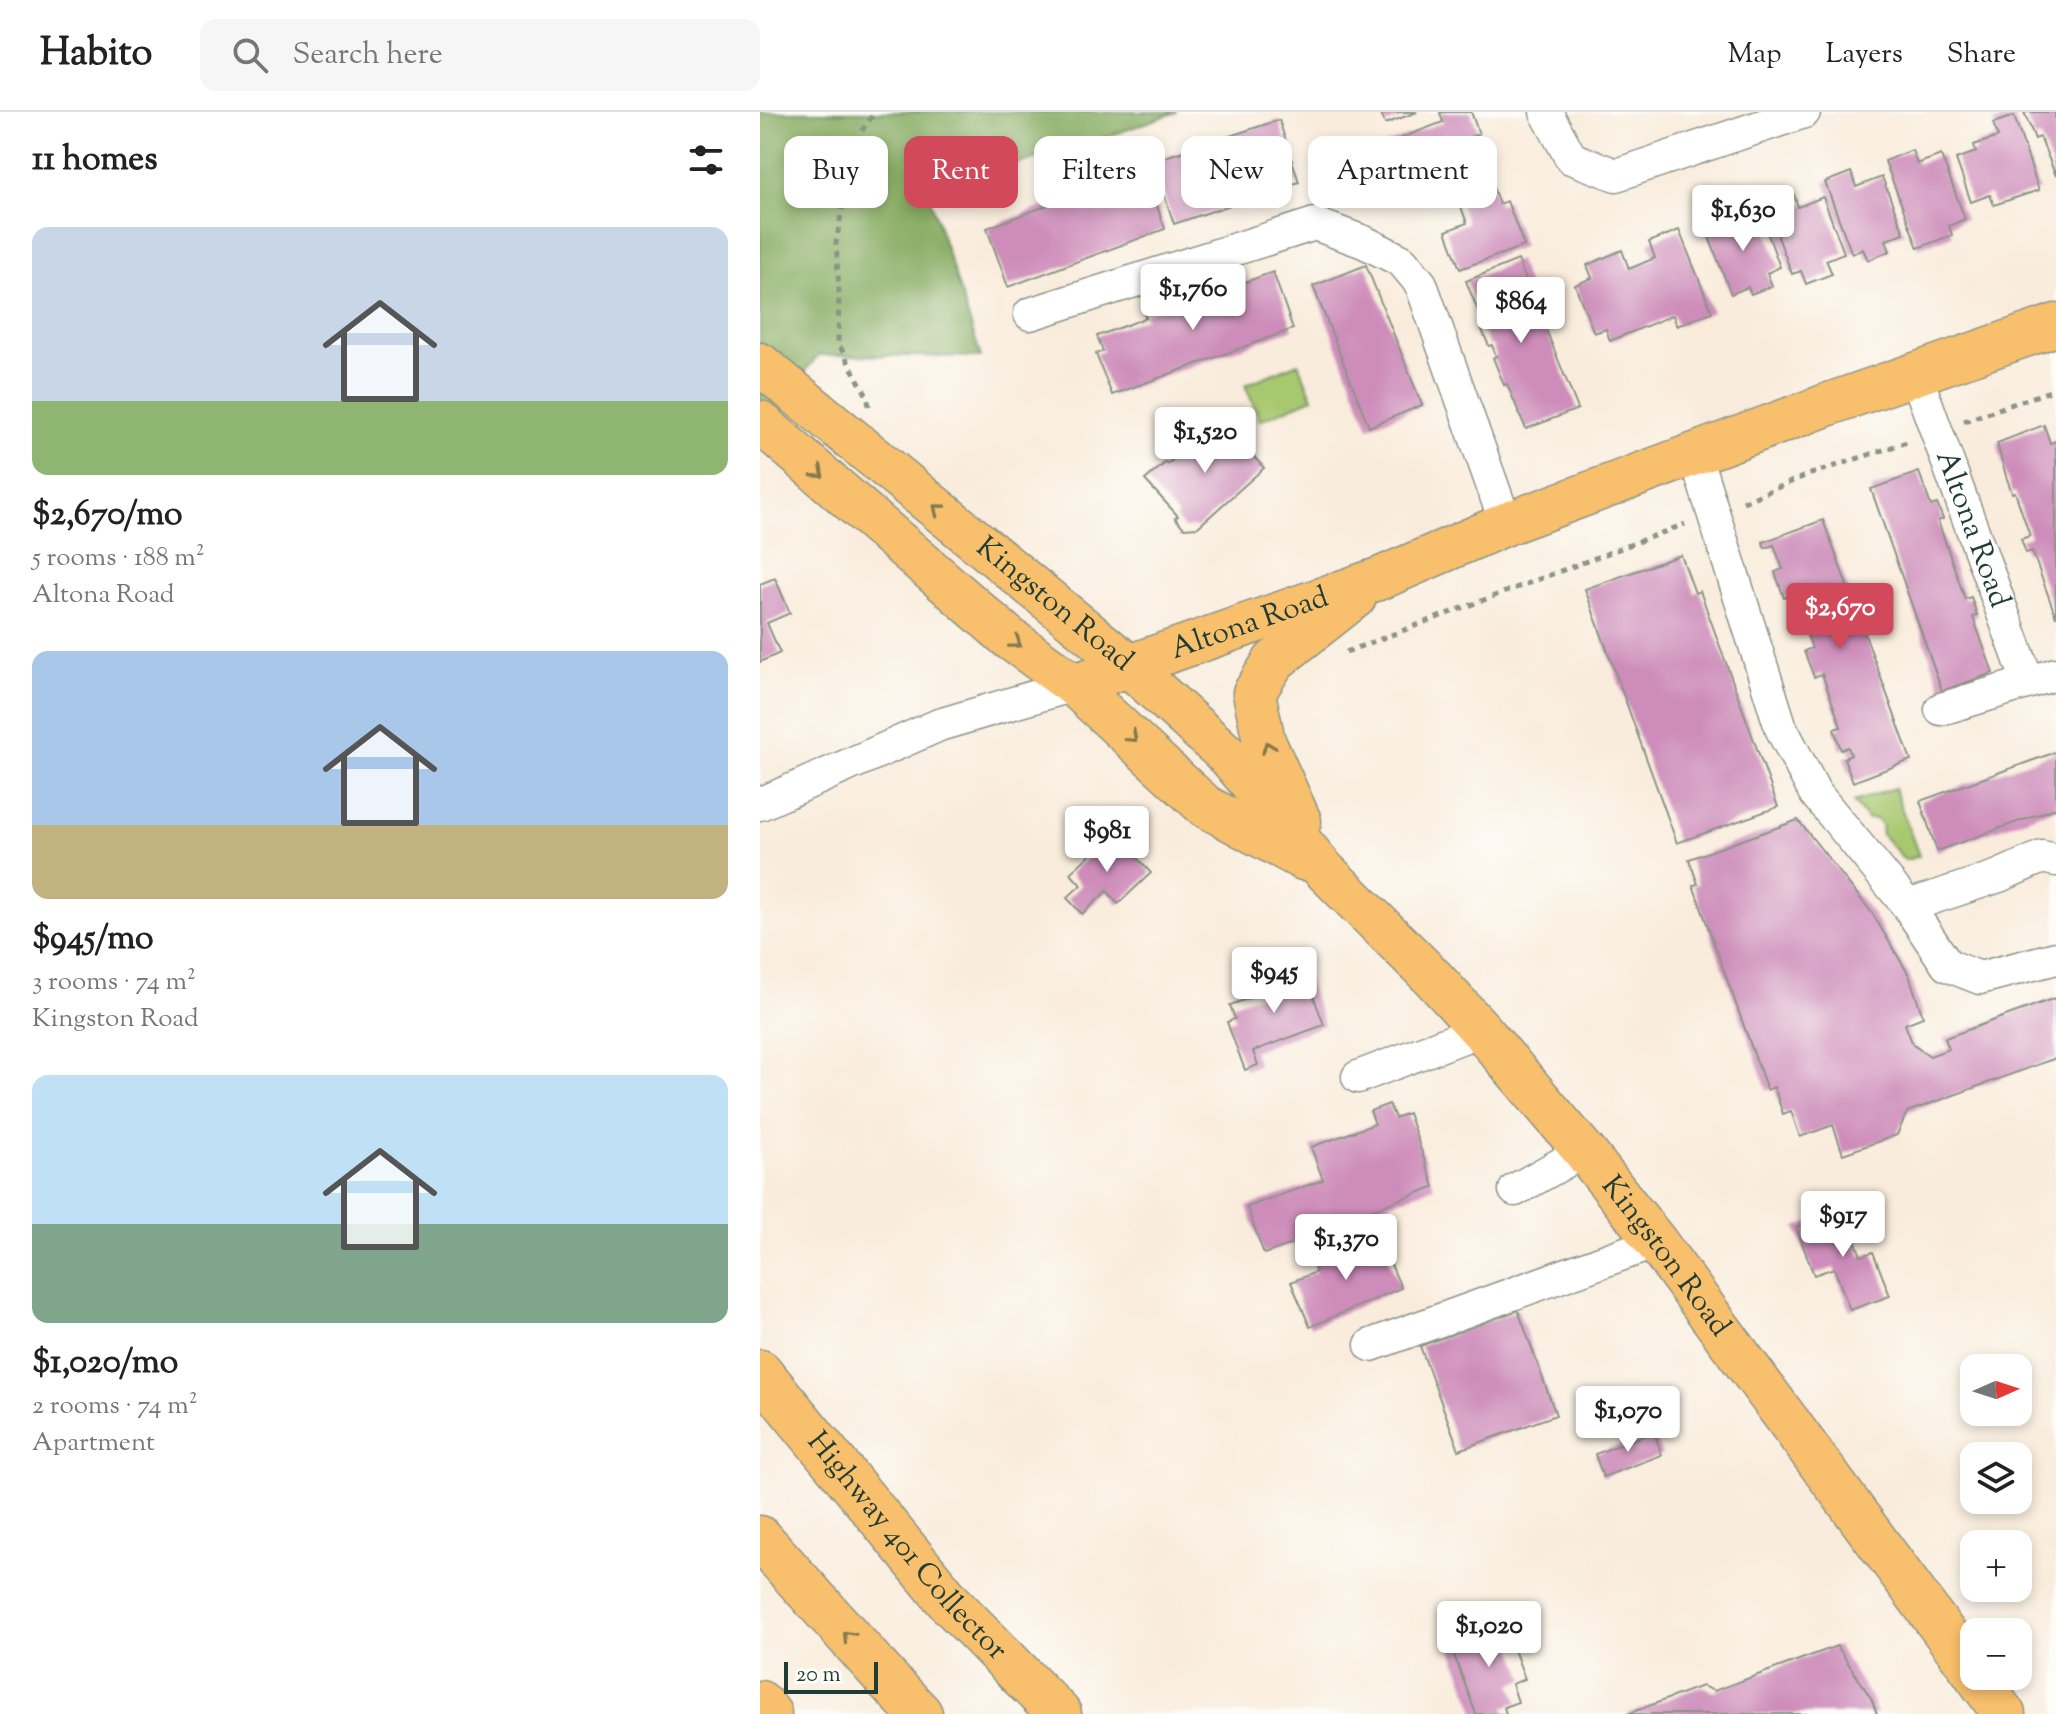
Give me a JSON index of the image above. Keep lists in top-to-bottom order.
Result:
{
  "streets": {
    "highway": ["Highway 401 Collector"],
    "main road": ["Altona Road", "Kingston Road"]
  },
  "crossings": [
    ["Altona Road", "Kingston Road"]
  ],
  "scale_bar": "20 m",
  "north": "right",
  "page": {
    "header": "Habito",
    "search": "Search here",
    "nav": ["Map", "Layers", "Share"],
    "heading": "11 homes",
    "chip": [
      "Buy",
      "Rent",
      "Filters",
      "New",
      "Apartment"
    ],
    "price": [
      "$1,630",
      "$1,760",
      "$864",
      "$1,520",
      "$2,670",
      "$981",
      "$945",
      "$917",
      "$1,370",
      "$1,070",
      "$1,020"
    ],
    "list": [
      {
        "name": "$2,670/mo",
        "note": "5 rooms · 188 m² · Altona Road"
      },
      {
        "name": "$945/mo",
        "note": "3 rooms · 74 m² · Kingston Road"
      },
      {
        "name": "$1,020/mo",
        "note": "2 rooms · 74 m² · Apartment"
      }
    ],
    "map_buttons": ["+", "−"],
    "scale": "20 m"
  }
}
